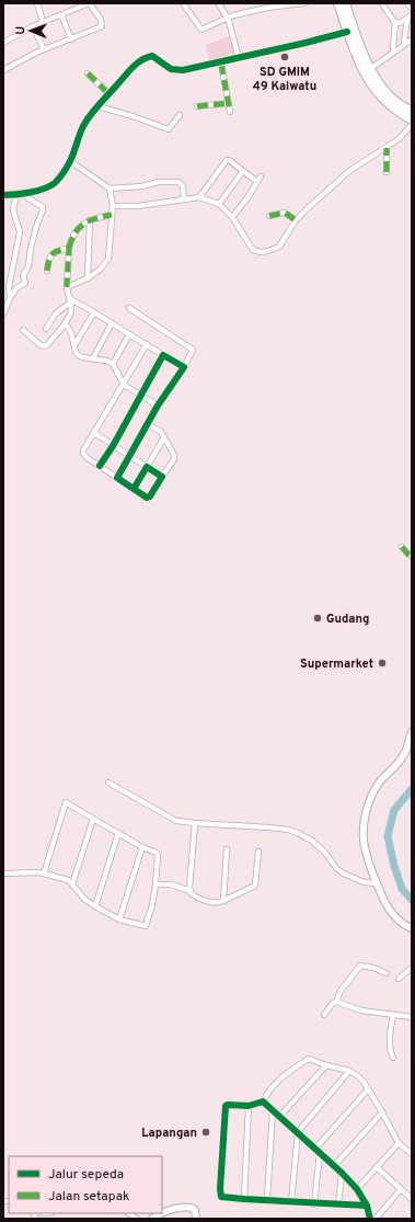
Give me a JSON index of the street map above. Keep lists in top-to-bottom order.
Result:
{
  "places": [
    "SD GMIM 49 Kaiwatu",
    "Gudang",
    "Supermarket",
    "Lapangan"
  ],
  "legend": ["Jalur sepeda", "Jalan setapak"],
  "north": "left"
}
